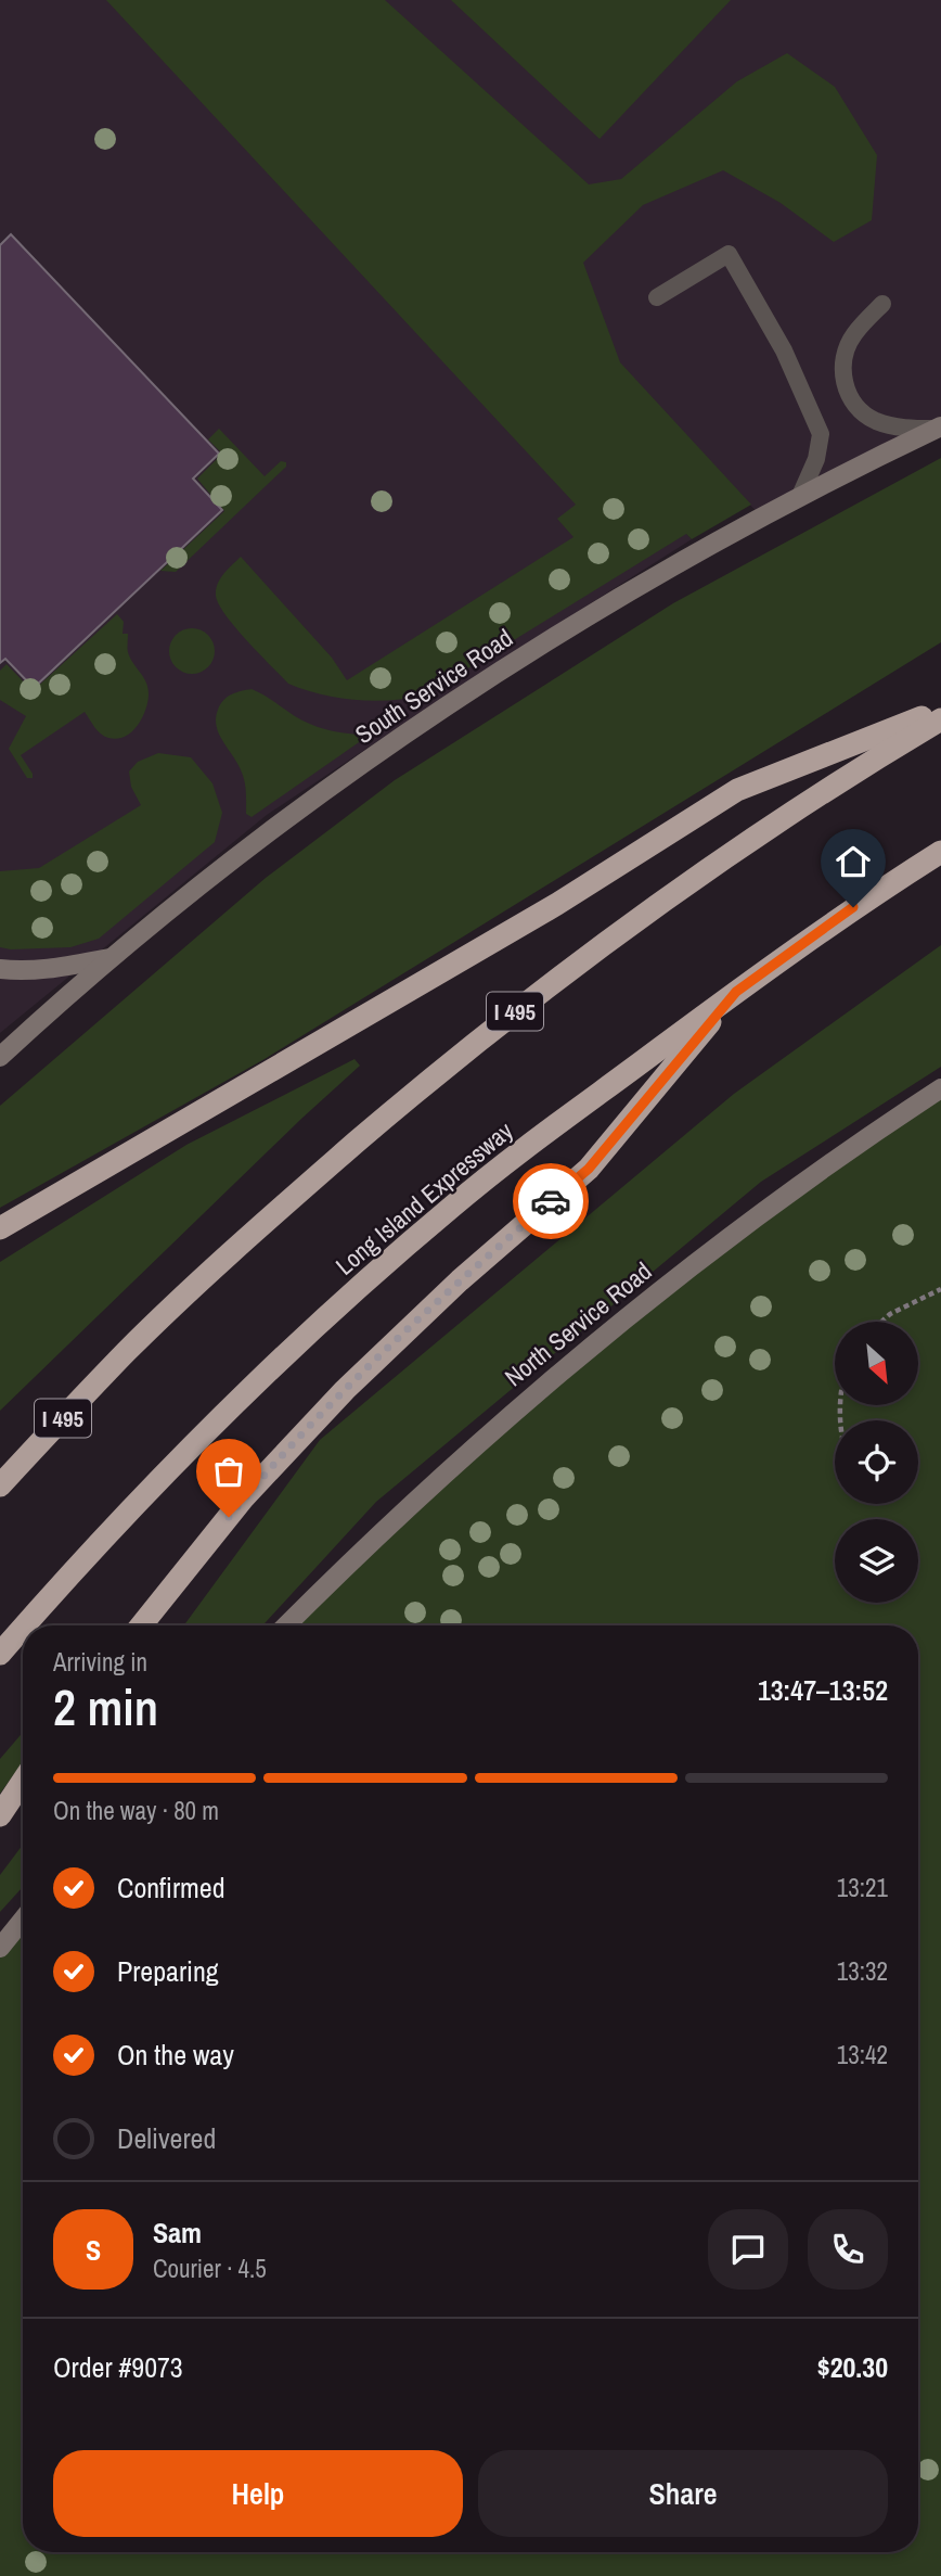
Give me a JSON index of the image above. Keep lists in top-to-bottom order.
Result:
{
  "streets": {
    "highway": ["I 495", "Long Island Expressway"],
    "main road": ["South Service Road", "North Service Road"]
  },
  "north": "bottom right",
  "page": {
    "heading": ["2 min", "Arriving in", "13:47–13:52"],
    "panel": [
      "Sam",
      "Courier · 4.5",
      "Order #9073",
      "$20.30"
    ],
    "bar": "On the way · 80 m",
    "list": [
      ["Confirmed", "13:21"],
      ["Preparing", "13:32"],
      ["On the way", "13:42"],
      "Delivered"
    ],
    "round": "S",
    "buttons": ["Help", "Share"]
  }
}
